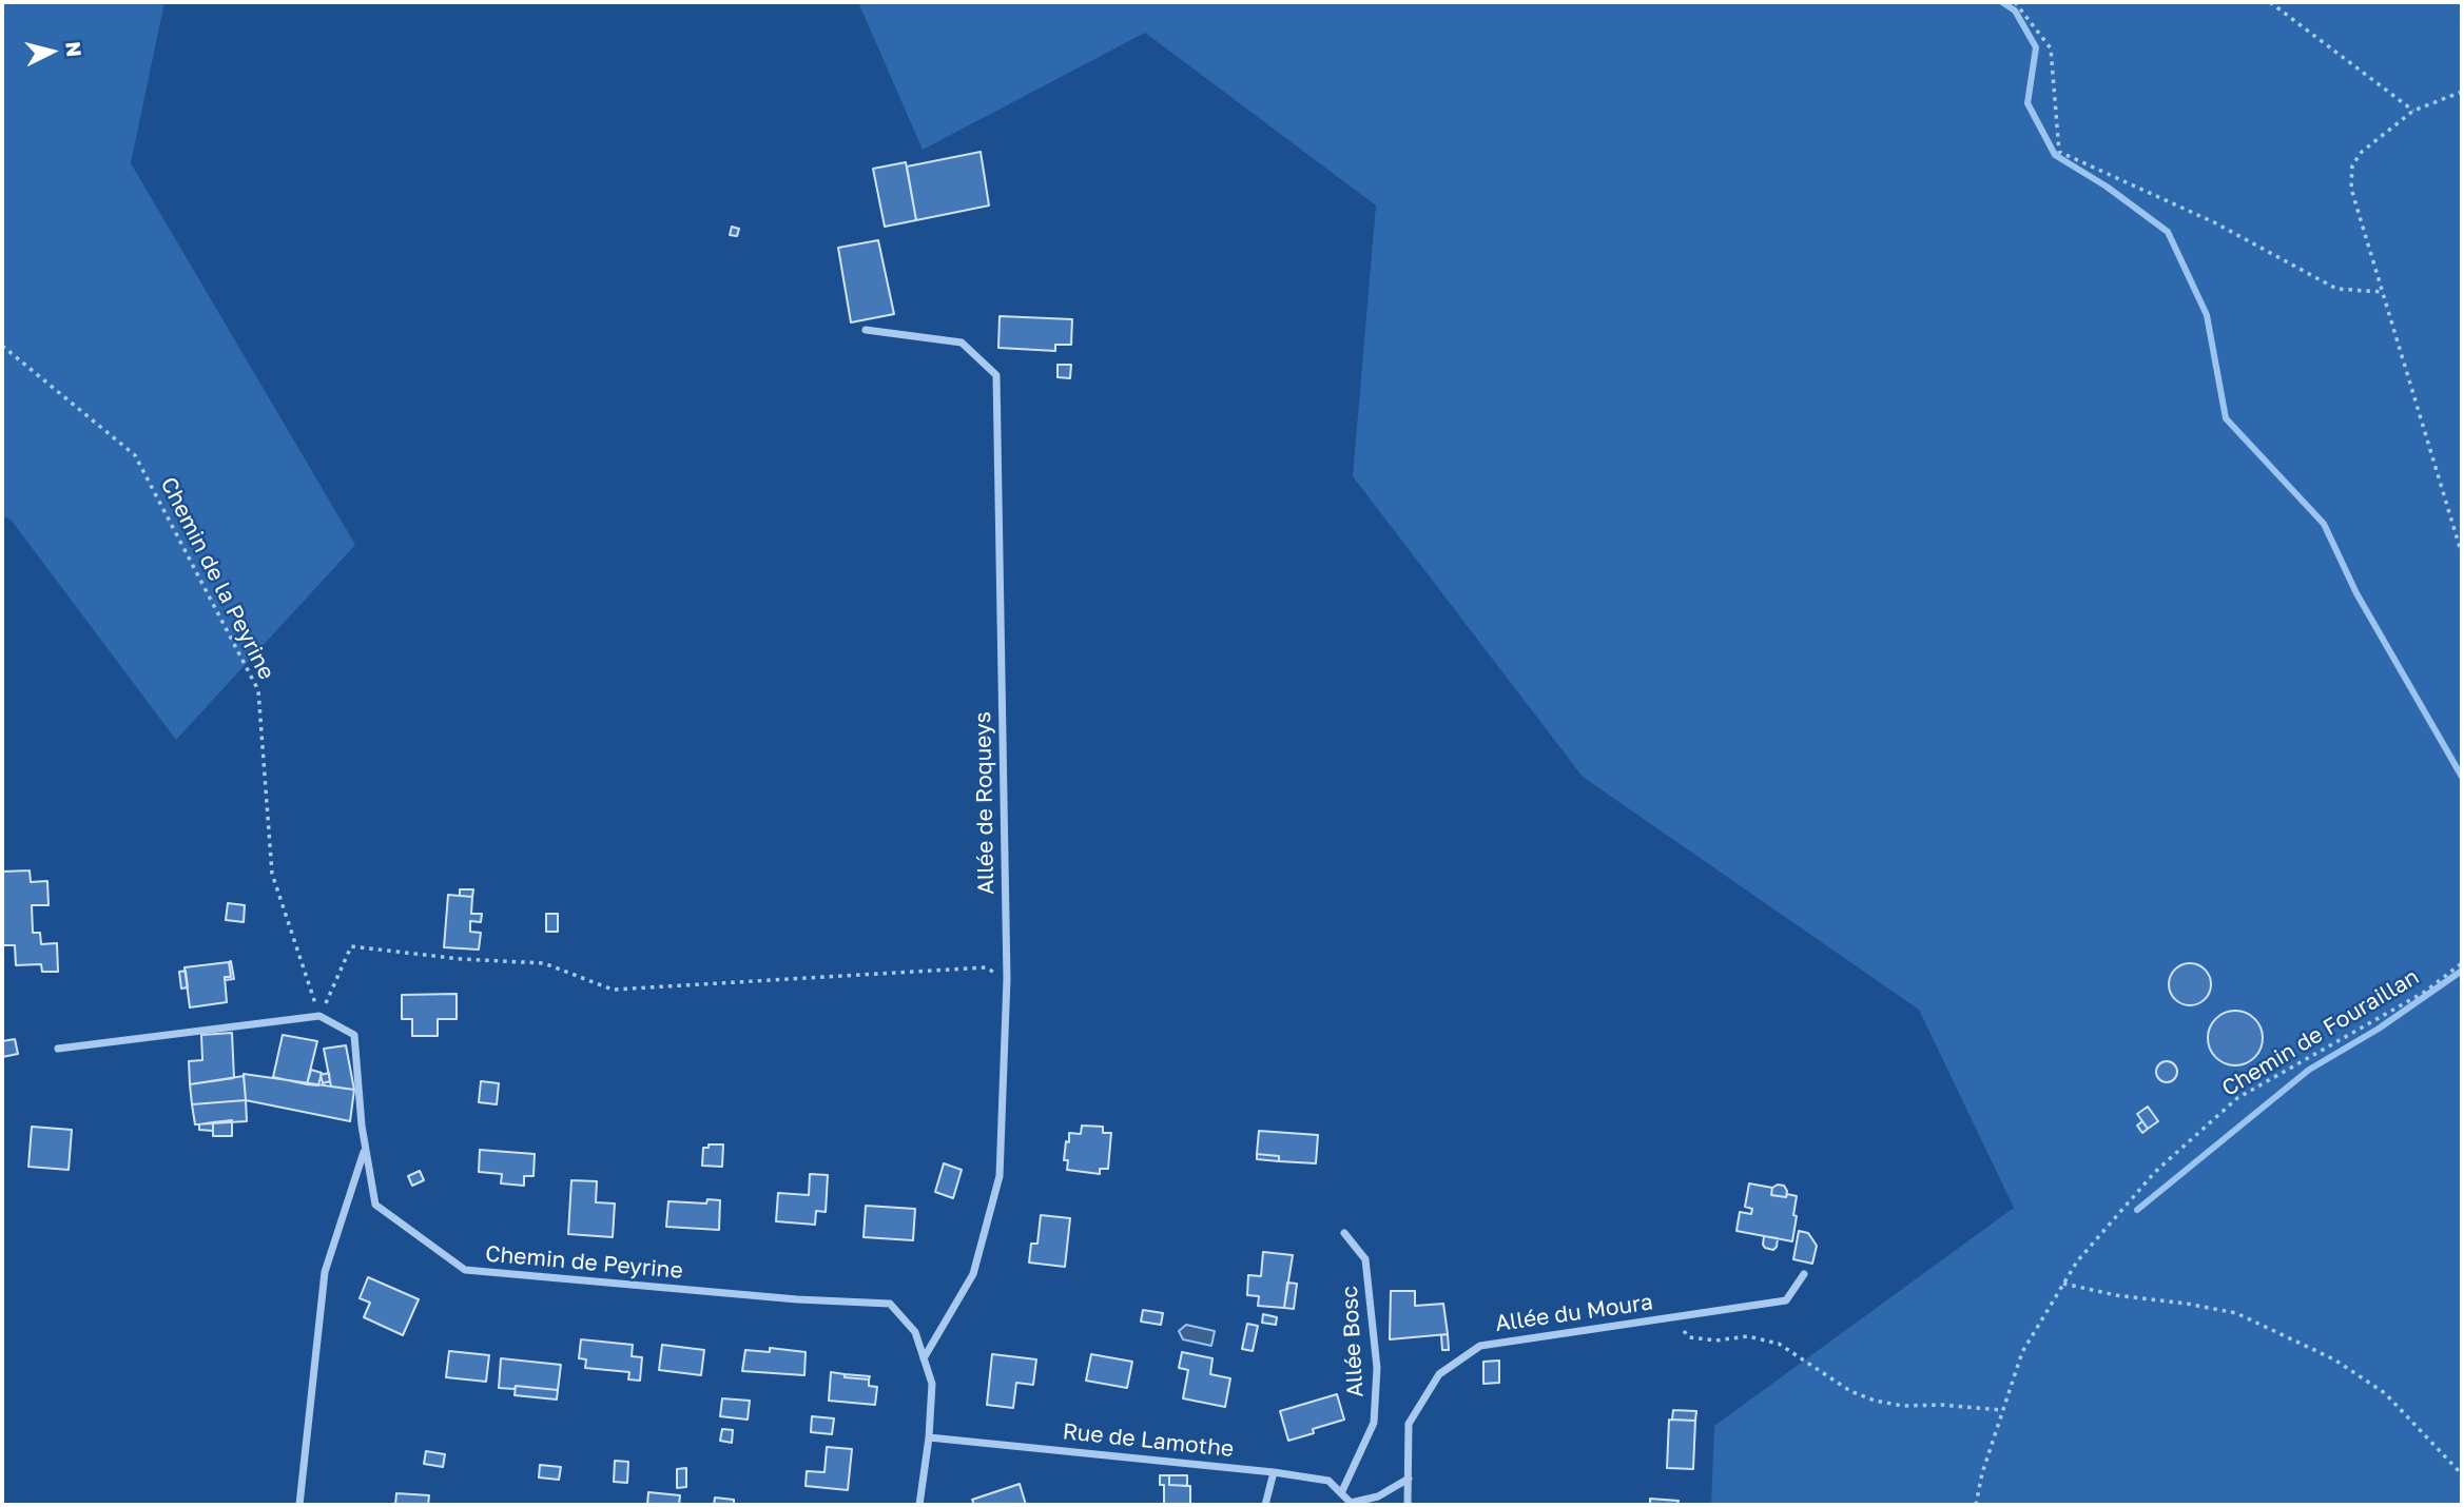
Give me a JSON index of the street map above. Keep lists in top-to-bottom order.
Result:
{
  "streets": {
    "street": [
      "Allée de Roqueys",
      "Chemin de Peyrine",
      "Allée du Moura",
      "Allée Bosc",
      "Rue de Lamothe"
    ],
    "path": ["Chemin de la Peyrine", "Chemin de Fouraillan"]
  },
  "crossings": [
    ["Chemin de la Peyrine", "Chemin de Peyrine"],
    ["Allée de Roqueys", "Chemin de Peyrine"],
    ["Chemin de Peyrine", "Rue de Lamothe"],
    ["Allée Bosc", "Rue de Lamothe"]
  ],
  "north": "right"
}
